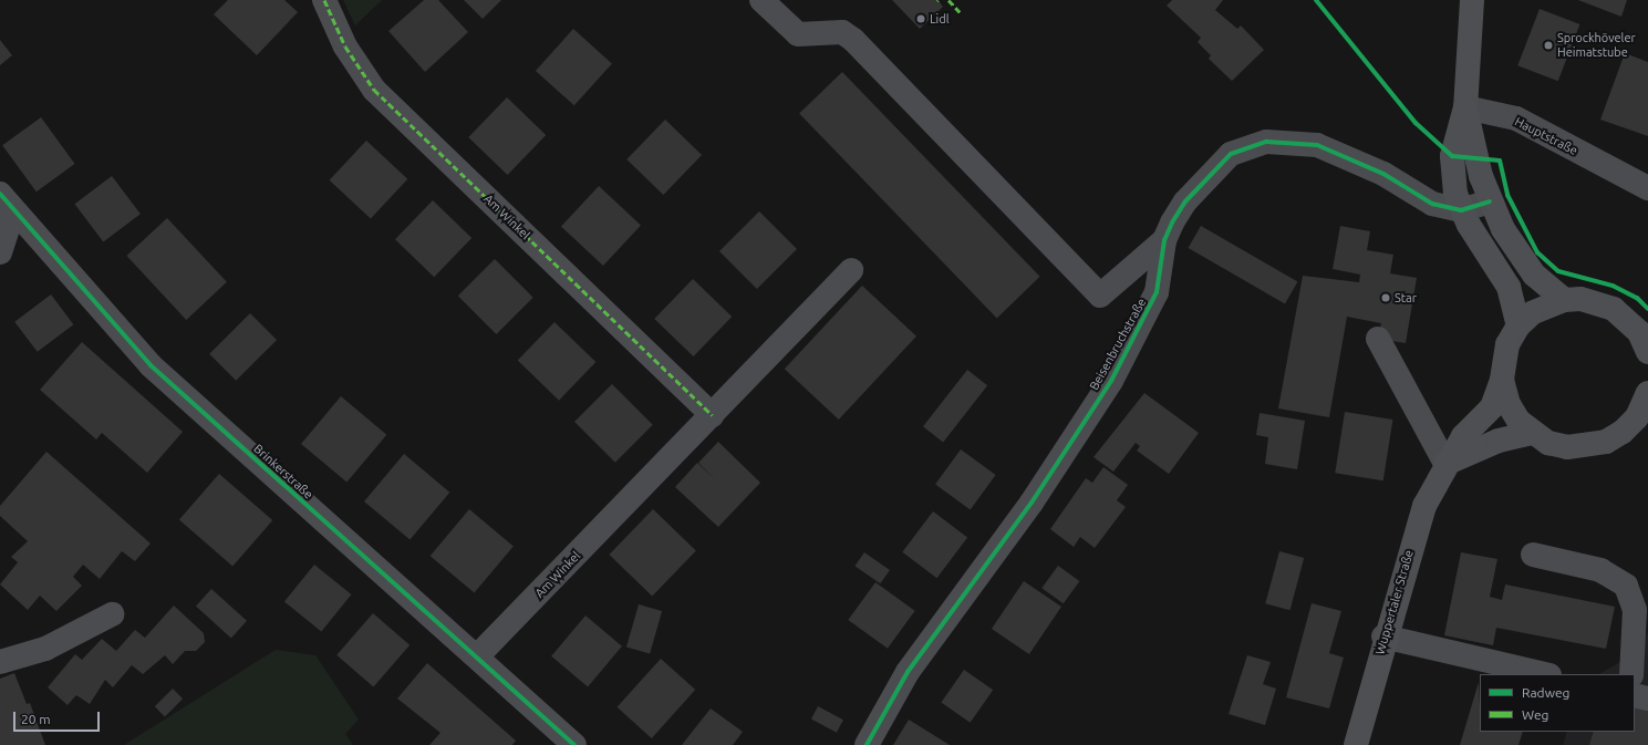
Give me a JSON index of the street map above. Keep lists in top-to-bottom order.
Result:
{
  "streets": {
    "main road": ["Wuppertaler Straße"],
    "street": [
      "Hauptstraße",
      "Am Winkel",
      "Beisenbruchstraße",
      "Brinkerstraße"
    ]
  },
  "crossings": [
    ["Am Winkel", "Brinkerstraße"]
  ],
  "places": ["Lidl", "Sprockhöveler Heimatstube", "Star"],
  "legend": ["Radweg", "Weg"],
  "scale_bar": "20 m"
}
